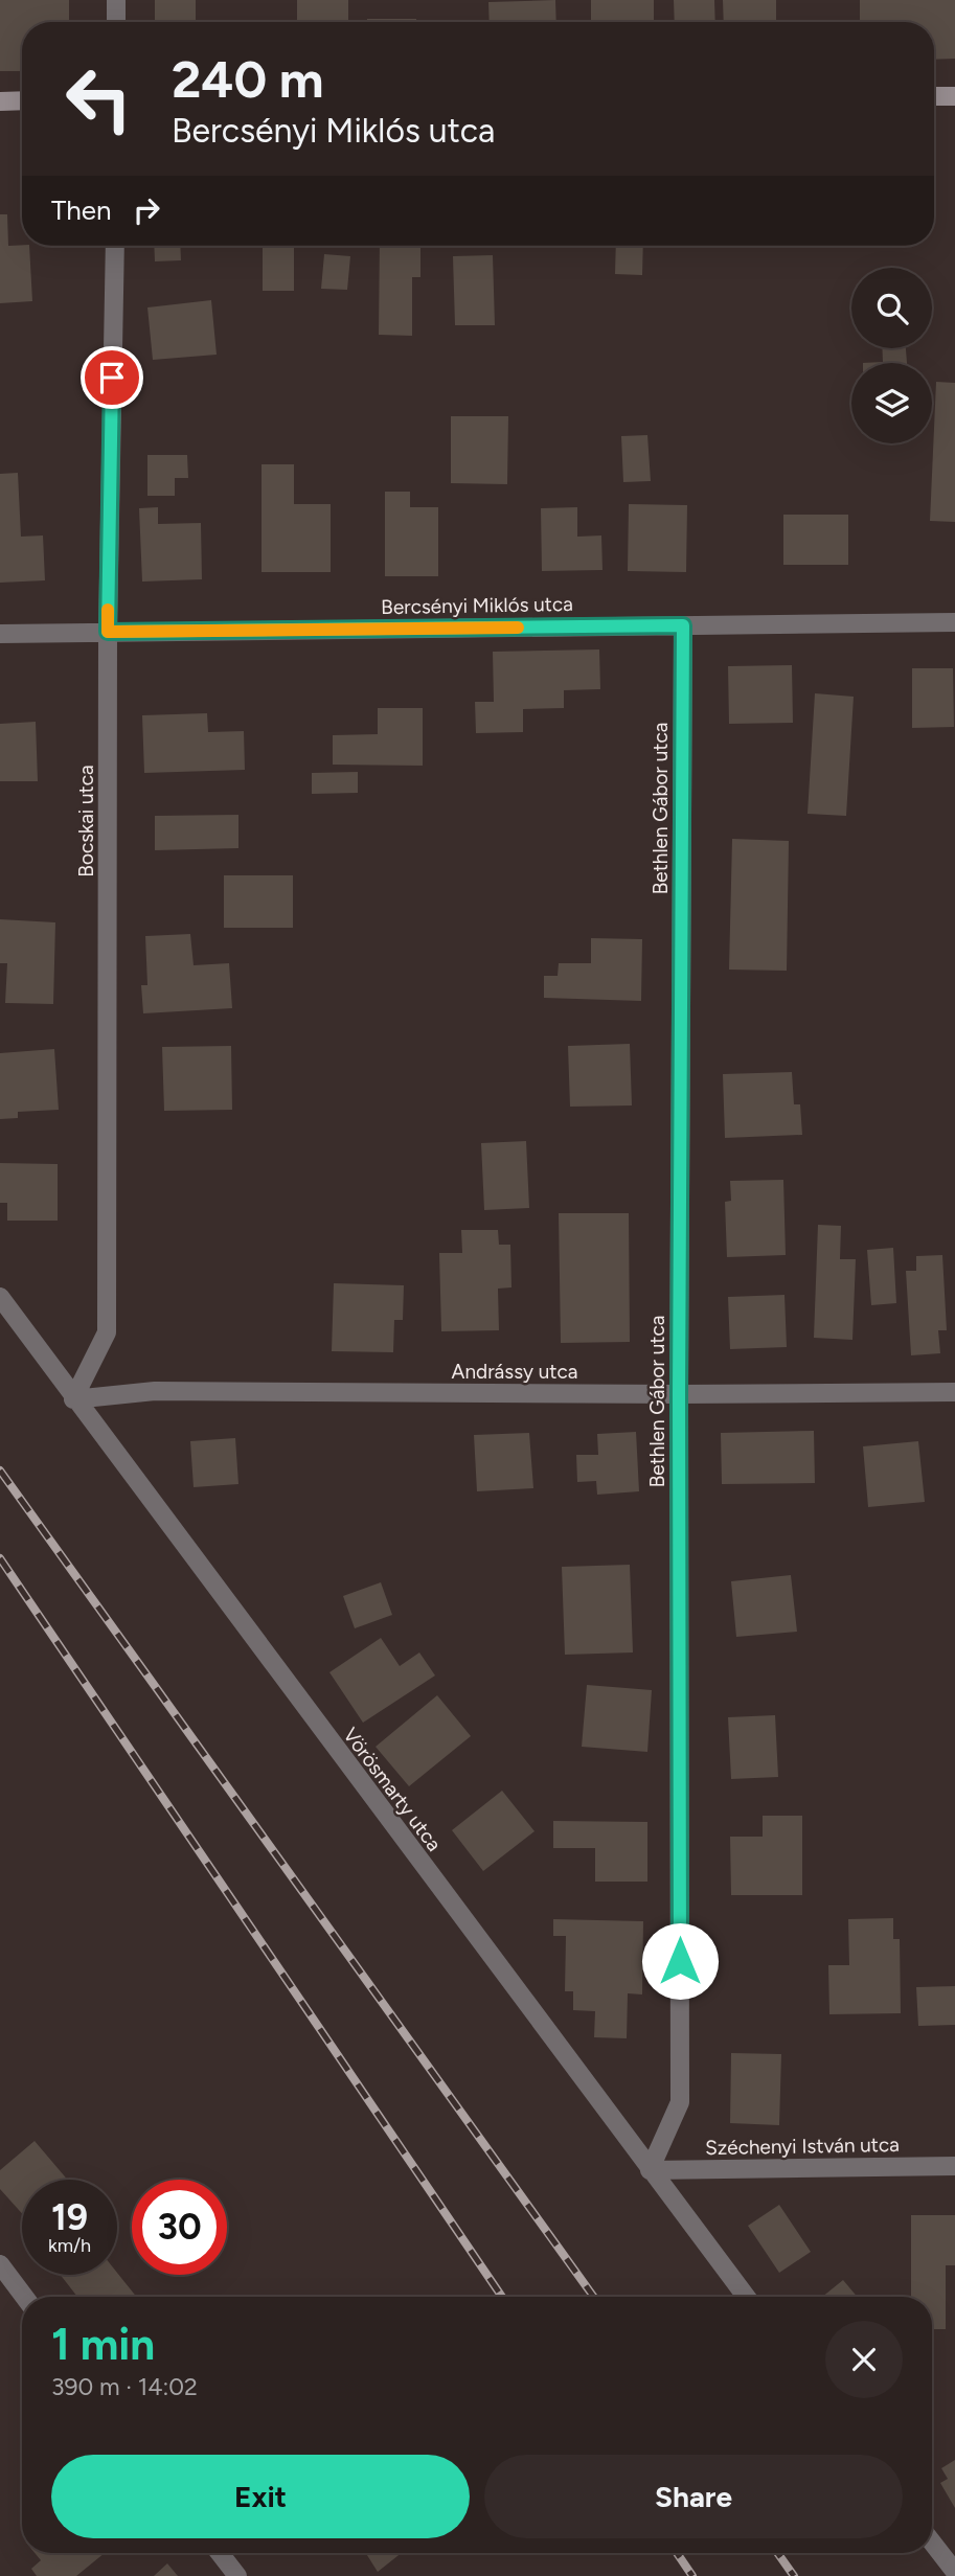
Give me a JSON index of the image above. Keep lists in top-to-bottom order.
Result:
{
  "streets": {
    "street": [
      "Bercsényi Miklós utca",
      "Bethlen Gábor utca",
      "Bocskai utca",
      "Andrássy utca",
      "Vörösmarty utca",
      "Széchenyi István utca"
    ]
  },
  "crossings": [
    ["Bercsényi Miklós utca", "Bethlen Gábor utca"],
    ["Bercsényi Miklós utca", "Bocskai utca"],
    ["Bethlen Gábor utca", "Andrássy utca"],
    ["Bethlen Gábor utca", "Vörösmarty utca"],
    ["Bethlen Gábor utca", "Széchenyi István utca"],
    ["Bocskai utca", "Andrássy utca"],
    ["Bocskai utca", "Vörösmarty utca"],
    ["Andrássy utca", "Vörösmarty utca"],
    ["Vörösmarty utca", "Széchenyi István utca"]
  ],
  "page": {
    "turn": ["240 m", "Bercsényi Miklós utca"],
    "then": "Then",
    "speed": "19 km/h",
    "limit": "30",
    "heading": ["1 min", "390 m · 14:02"],
    "buttons": ["Exit", "Share"]
  }
}
